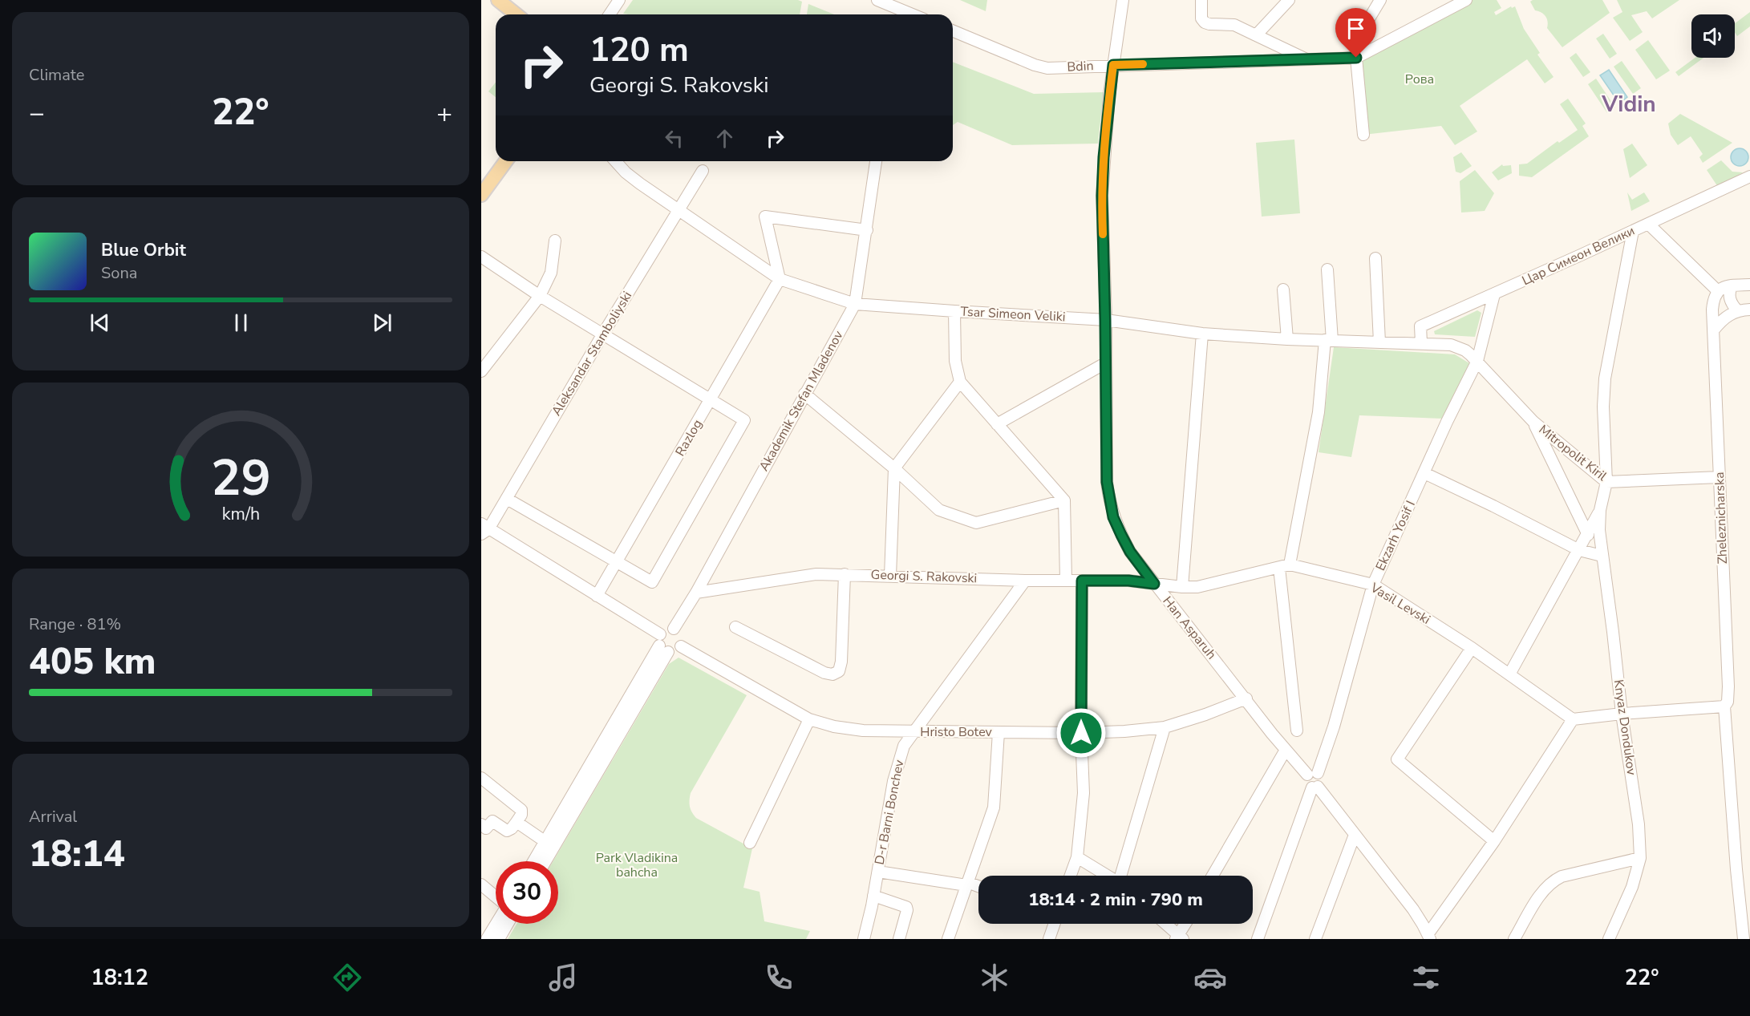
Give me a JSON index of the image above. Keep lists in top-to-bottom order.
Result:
{
  "streets": {
    "street": [
      "Bdin",
      "Цар Симеон Велики",
      "Tsar Simeon Veliki",
      "Aleksandar Stamboliyski",
      "Akademik Stefan Mladenov",
      "Razlog",
      "Mitropolit Kiril",
      "Zheleznicharska",
      "Ekzarh Yosif I",
      "Georgi S. Rakovski",
      "Vasil Levski",
      "Han Asparuh",
      "Knyaz Dondukov",
      "Hristo Botev",
      "D-r Barni Bonchev"
    ]
  },
  "crossings": [
    ["Bdin", "Han Asparuh"],
    ["Цар Симеон Велики", "Tsar Simeon Veliki"],
    ["Цар Симеон Велики", "Ekzarh Yosif I"],
    ["Цар Симеон Велики", "Knyaz Dondukov"],
    ["Tsar Simeon Veliki", "Aleksandar Stamboliyski"],
    ["Tsar Simeon Veliki", "Akademik Stefan Mladenov"],
    ["Tsar Simeon Veliki", "Razlog"],
    ["Tsar Simeon Veliki", "Mitropolit Kiril"],
    ["Tsar Simeon Veliki", "Han Asparuh"],
    ["Akademik Stefan Mladenov", "Georgi S. Rakovski"],
    ["Akademik Stefan Mladenov", "Hristo Botev"],
    ["Mitropolit Kiril", "Zheleznicharska"],
    ["Mitropolit Kiril", "Ekzarh Yosif I"],
    ["Mitropolit Kiril", "Knyaz Dondukov"],
    ["Ekzarh Yosif I", "Vasil Levski"],
    ["Ekzarh Yosif I", "Han Asparuh"],
    ["Georgi S. Rakovski", "Vasil Levski"],
    ["Georgi S. Rakovski", "Han Asparuh"],
    ["Georgi S. Rakovski", "D-r Barni Bonchev"],
    ["Vasil Levski", "Han Asparuh"],
    ["Vasil Levski", "Knyaz Dondukov"],
    ["Han Asparuh", "Hristo Botev"],
    ["Hristo Botev", "D-r Barni Bonchev"]
  ],
  "districts": ["Vidin"],
  "parks": ["Рова", "Park Vladikina bahcha"],
  "page": {
    "tile": [
      "Climate",
      ["Range · 81%", "405 km"],
      ["Arrival", "18:14"]
    ],
    "turn": ["120 m", "Georgi S. Rakovski"],
    "heat": ["−", "22°", "+"],
    "song": ["Blue Orbit", "Sona"],
    "limit": "30",
    "trip": "18:14 · 2 min · 790 m",
    "tabs": ["18:12", "22°"],
    "gauge": ["29", "km/h"]
  }
}
